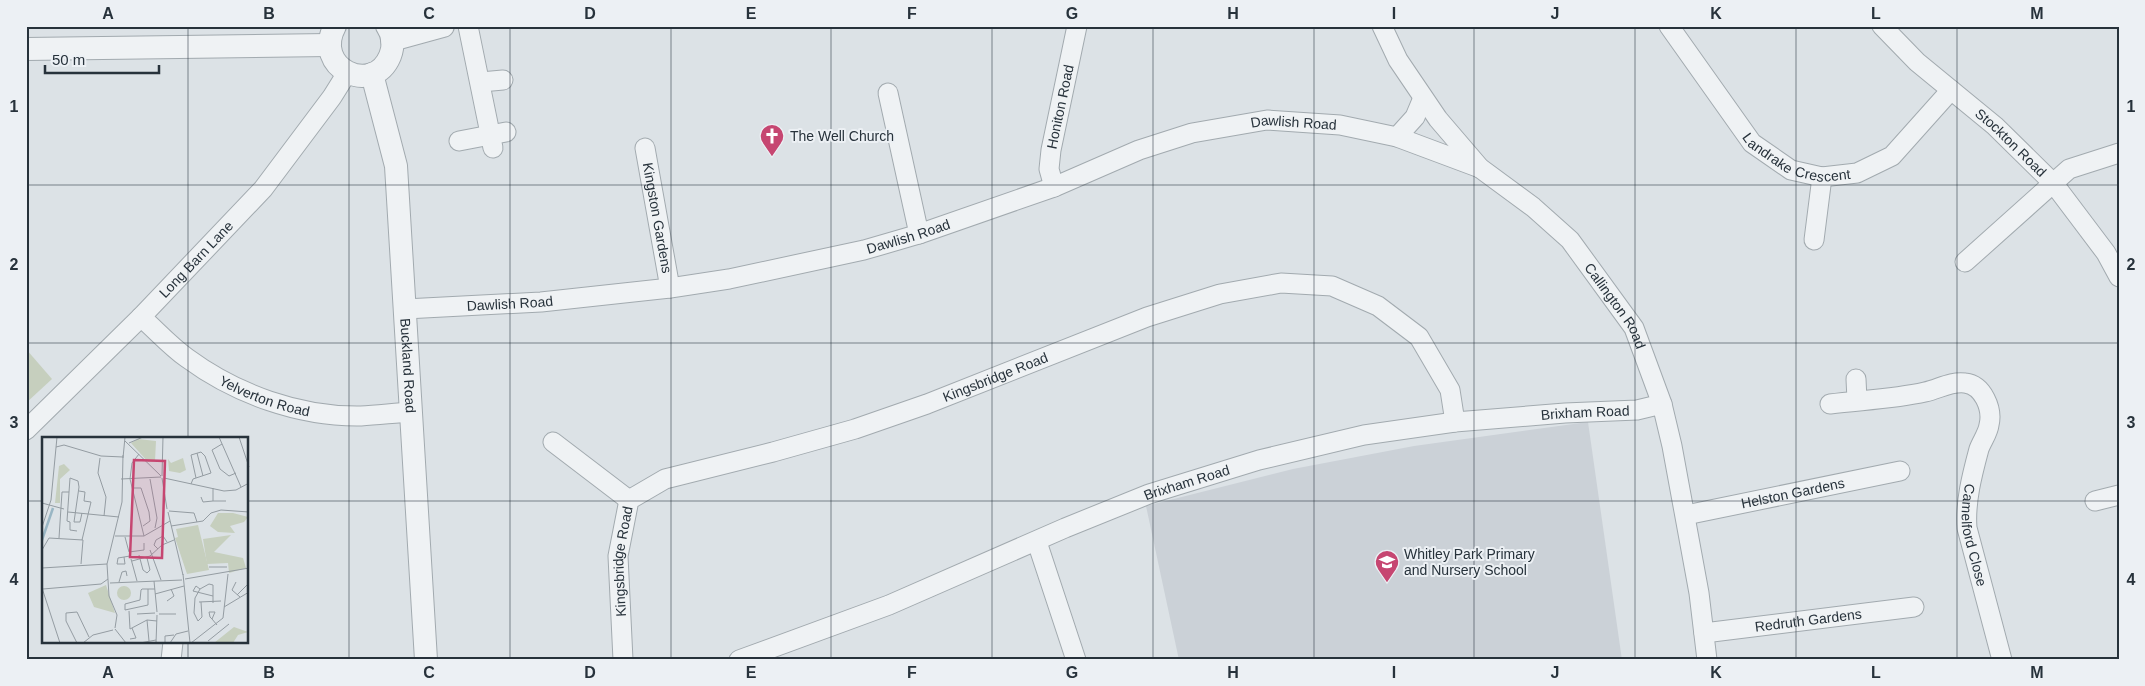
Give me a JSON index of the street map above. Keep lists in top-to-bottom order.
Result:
{
  "streets": {
    "street": [
      "Honiton Road",
      "Dawlish Road",
      "Stockton Road",
      "Landrake Crescent",
      "Kingston Gardens",
      "Long Barn Lane",
      "Callington Road",
      "Buckland Road",
      "Kingsbridge Road",
      "Yelverton Road",
      "Brixham Road",
      "Helston Gardens",
      "Camelford Close",
      "Redruth Gardens"
    ]
  },
  "crossings": [
    ["Honiton Road", "Dawlish Road"],
    ["Dawlish Road", "Kingston Gardens"],
    ["Dawlish Road", "Callington Road"],
    ["Dawlish Road", "Buckland Road"],
    ["Stockton Road", "Landrake Crescent"],
    ["Long Barn Lane", "Yelverton Road"],
    ["Callington Road", "Brixham Road"],
    ["Callington Road", "Helston Gardens"],
    ["Callington Road", "Redruth Gardens"],
    ["Buckland Road", "Yelverton Road"],
    ["Kingsbridge Road", "Brixham Road"]
  ],
  "places": {
    "church": ["The Well Church"],
    "school or university": ["Whitley Park Primary and Nursery School"]
  },
  "scale_bar": "50 m",
  "grid": {
    "columns": [
      "A",
      "B",
      "C",
      "D",
      "E",
      "F",
      "G",
      "H",
      "I",
      "J",
      "K",
      "L",
      "M"
    ],
    "rows": [
      "1",
      "2",
      "3",
      "4"
    ]
  }
}
